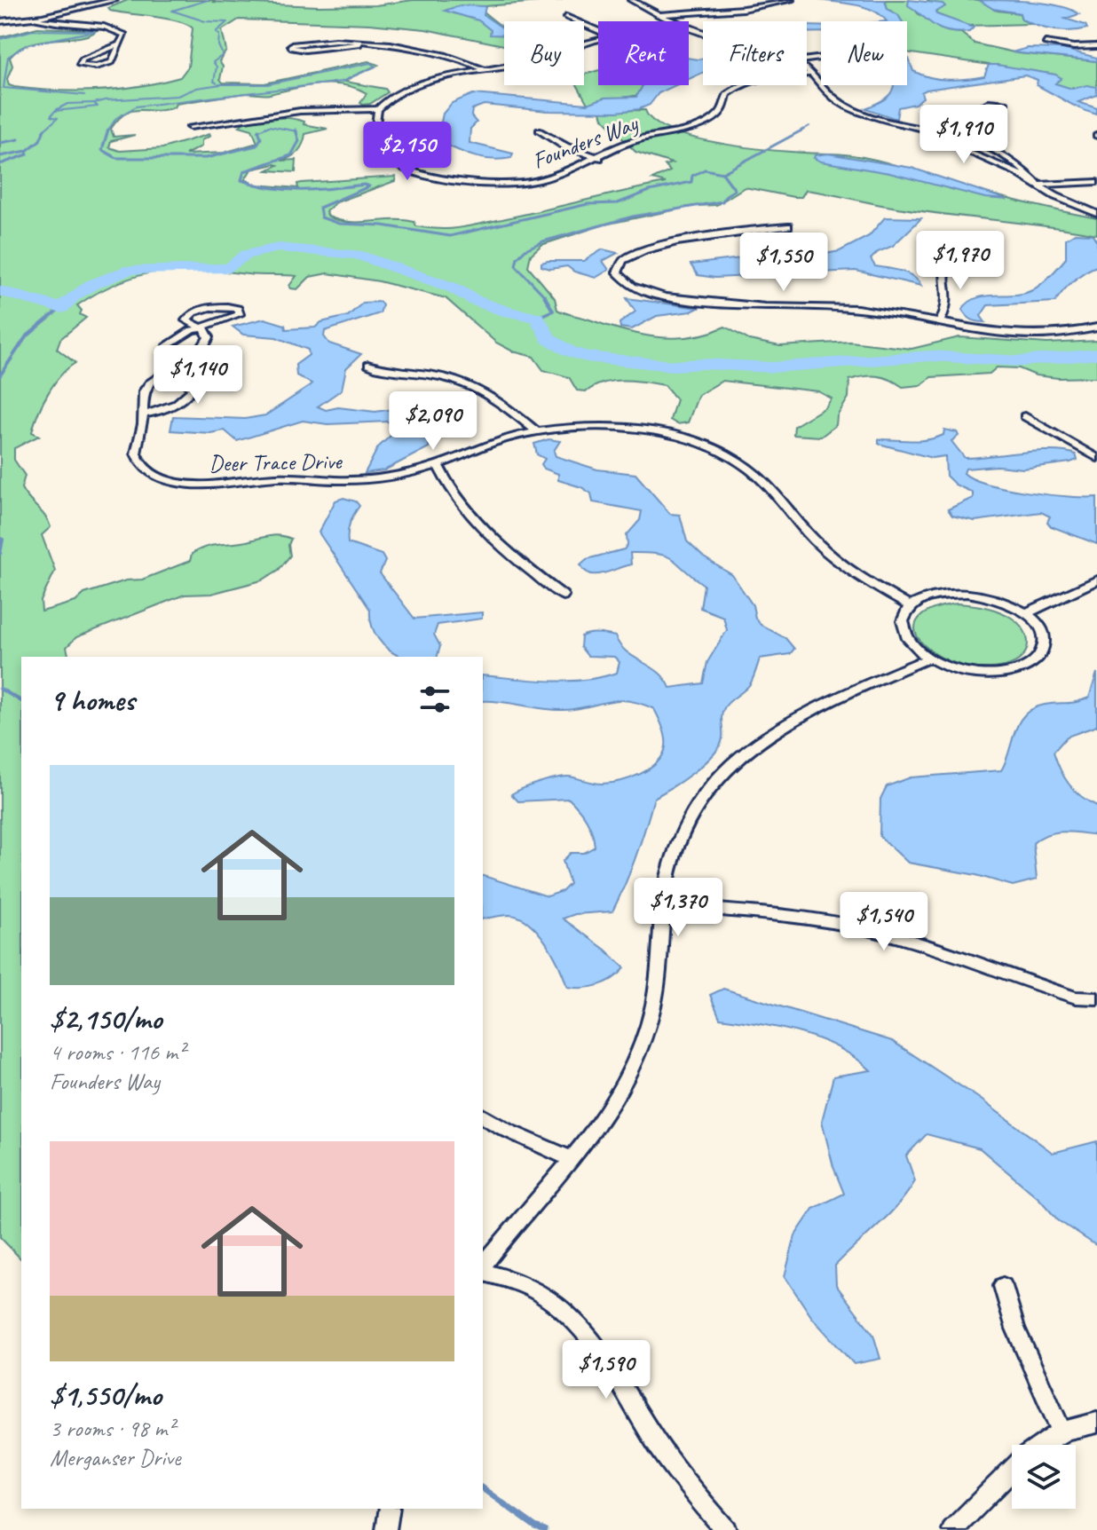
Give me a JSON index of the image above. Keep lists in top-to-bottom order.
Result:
{
  "streets": {
    "street": ["Founders Way", "Deer Trace Drive"]
  },
  "page": {
    "chip": [
      "Buy",
      "Rent",
      "Filters",
      "New"
    ],
    "price": [
      "$1,910",
      "$2,150",
      "$1,970",
      "$1,550",
      "$1,140",
      "$2,090",
      "$1,370",
      "$1,540",
      "$1,590"
    ],
    "heading": "9 homes",
    "list": [
      {
        "name": "$2,150/mo",
        "note": "4 rooms · 116 m² · Founders Way"
      },
      {
        "name": "$1,550/mo",
        "note": "3 rooms · 98 m² · Merganser Drive"
      }
    ]
  }
}
